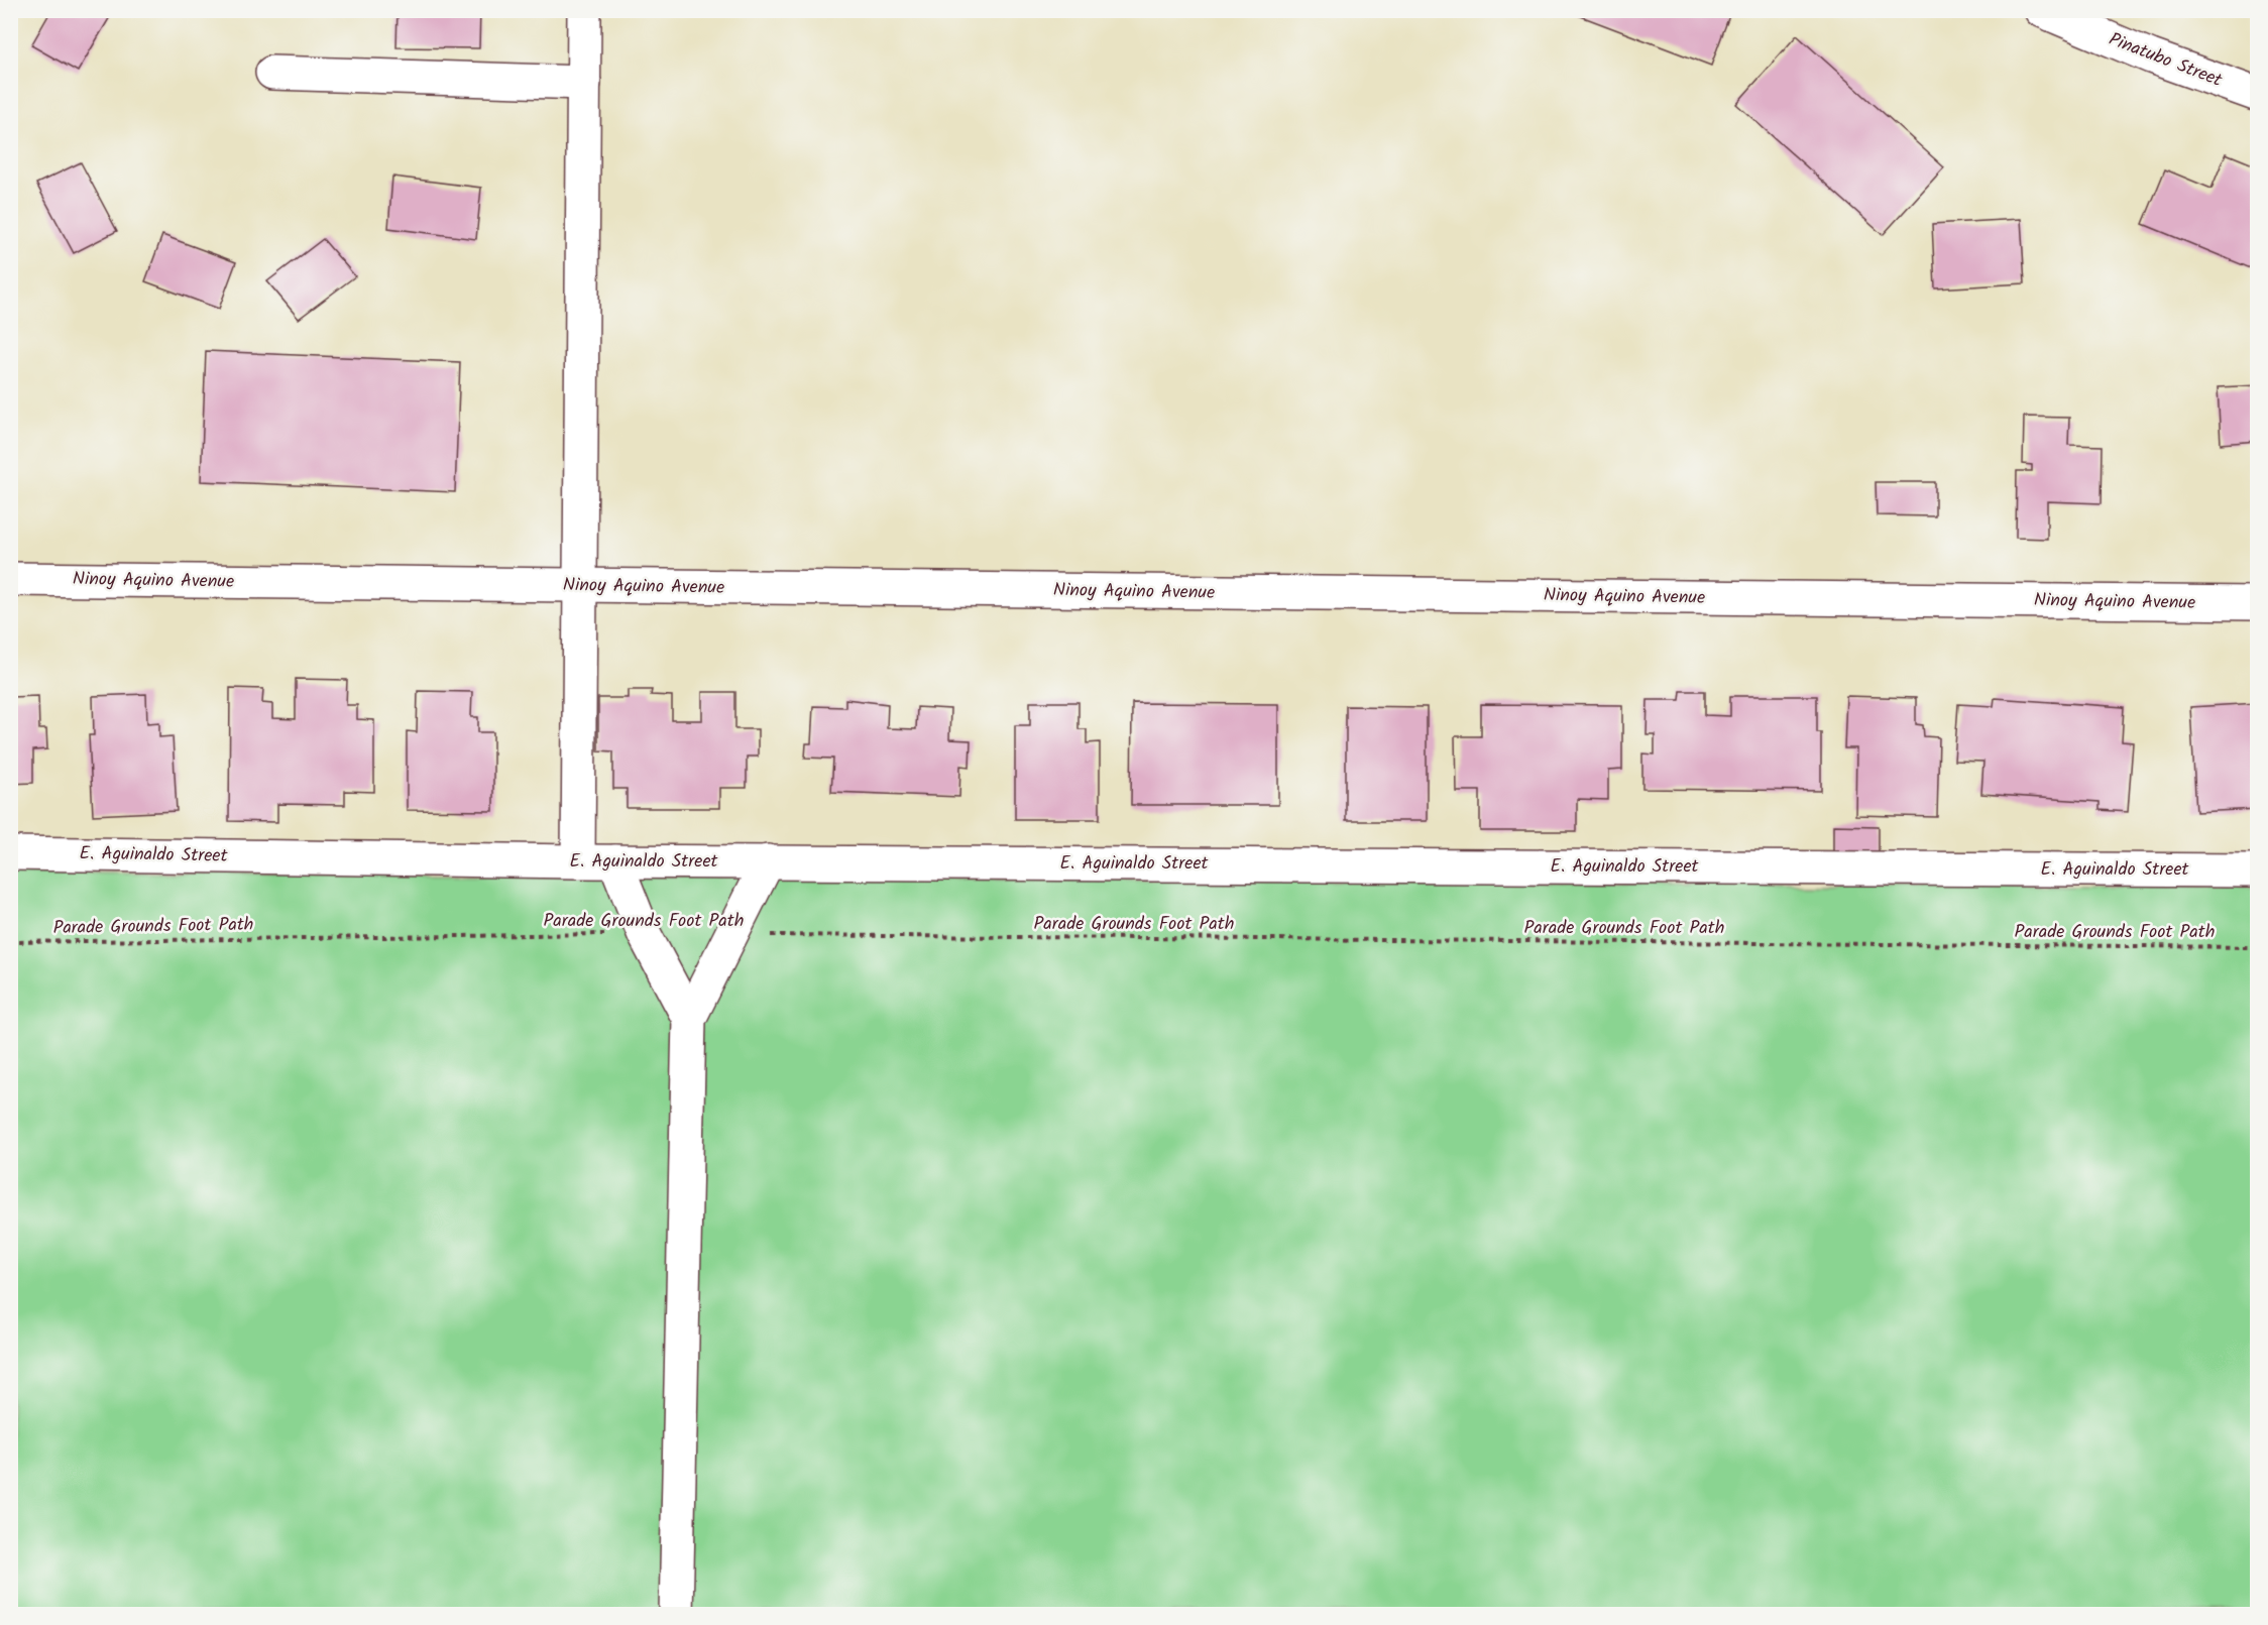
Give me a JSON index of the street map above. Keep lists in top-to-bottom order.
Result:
{
  "streets": {
    "street": ["Pinatubo Street", "Ninoy Aquino Avenue", "E. Aguinaldo Street"],
    "path": ["Parade Grounds Foot Path"]
  }
}
